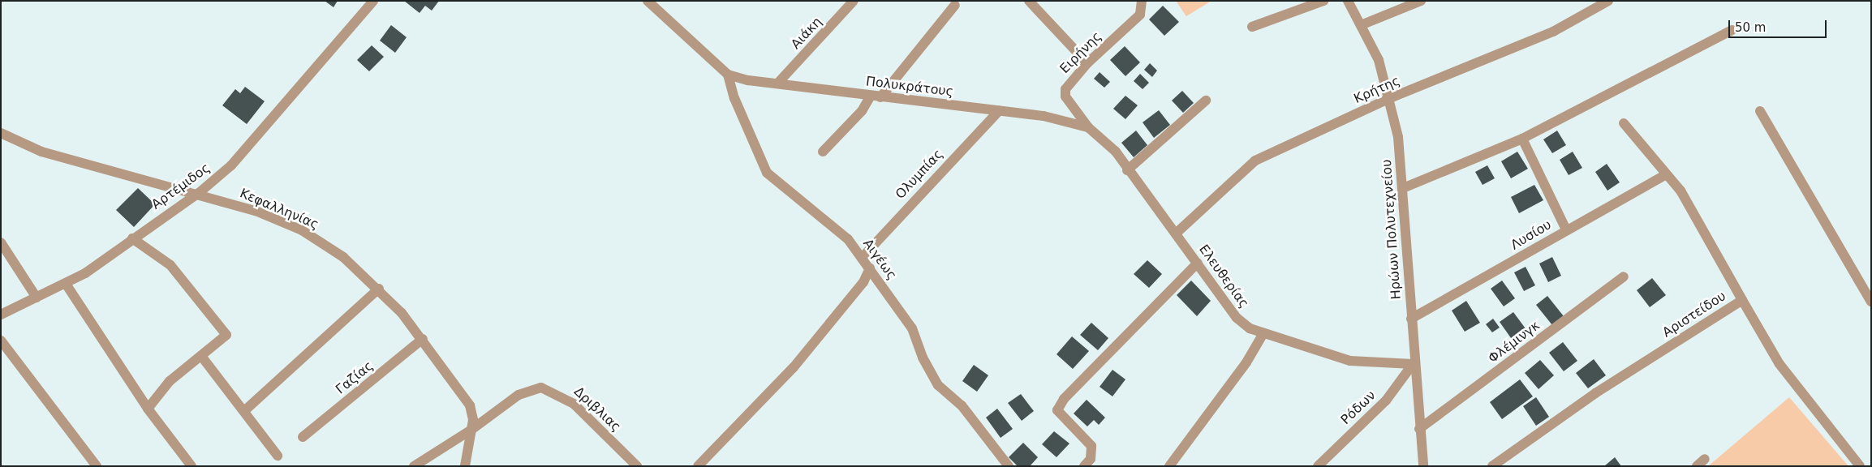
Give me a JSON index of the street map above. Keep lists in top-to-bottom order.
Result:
{
  "streets": {
    "street": [
      "Αιάκη",
      "Ειρήνης",
      "Πολυκράτους",
      "Κρήτης",
      "Ολυμπίας",
      "Αρτέμιδος",
      "Κεφαλληνίας",
      "Ηρώων Πολυτεχνείου",
      "Λυσίου",
      "Αιγέως",
      "Ελευθερίας",
      "Αριστείδου",
      "Φλέμινγκ",
      "Γαζίας",
      "Ρόδων",
      "Δριβλιας"
    ]
  },
  "crossings": [
    ["Αιάκη", "Πολυκράτους"],
    ["Ειρήνης", "Πολυκράτους"],
    ["Ειρήνης", "Ελευθερίας"],
    ["Πολυκράτους", "Ολυμπίας"],
    ["Πολυκράτους", "Αιγέως"],
    ["Πολυκράτους", "Ελευθερίας"],
    ["Κρήτης", "Ηρώων Πολυτεχνείου"],
    ["Κρήτης", "Ελευθερίας"],
    ["Ολυμπίας", "Αιγέως"],
    ["Αρτέμιδος", "Κεφαλληνίας"],
    ["Κεφαλληνίας", "Γαζίας"],
    ["Κεφαλληνίας", "Δριβλιας"],
    ["Ηρώων Πολυτεχνείου", "Λυσίου"],
    ["Ηρώων Πολυτεχνείου", "Ελευθερίας"],
    ["Ηρώων Πολυτεχνείου", "Φλέμινγκ"],
    ["Ηρώων Πολυτεχνείου", "Ρόδων"],
    ["Ελευθερίας", "Ρόδων"]
  ],
  "scale_bar": "50 m"
}
